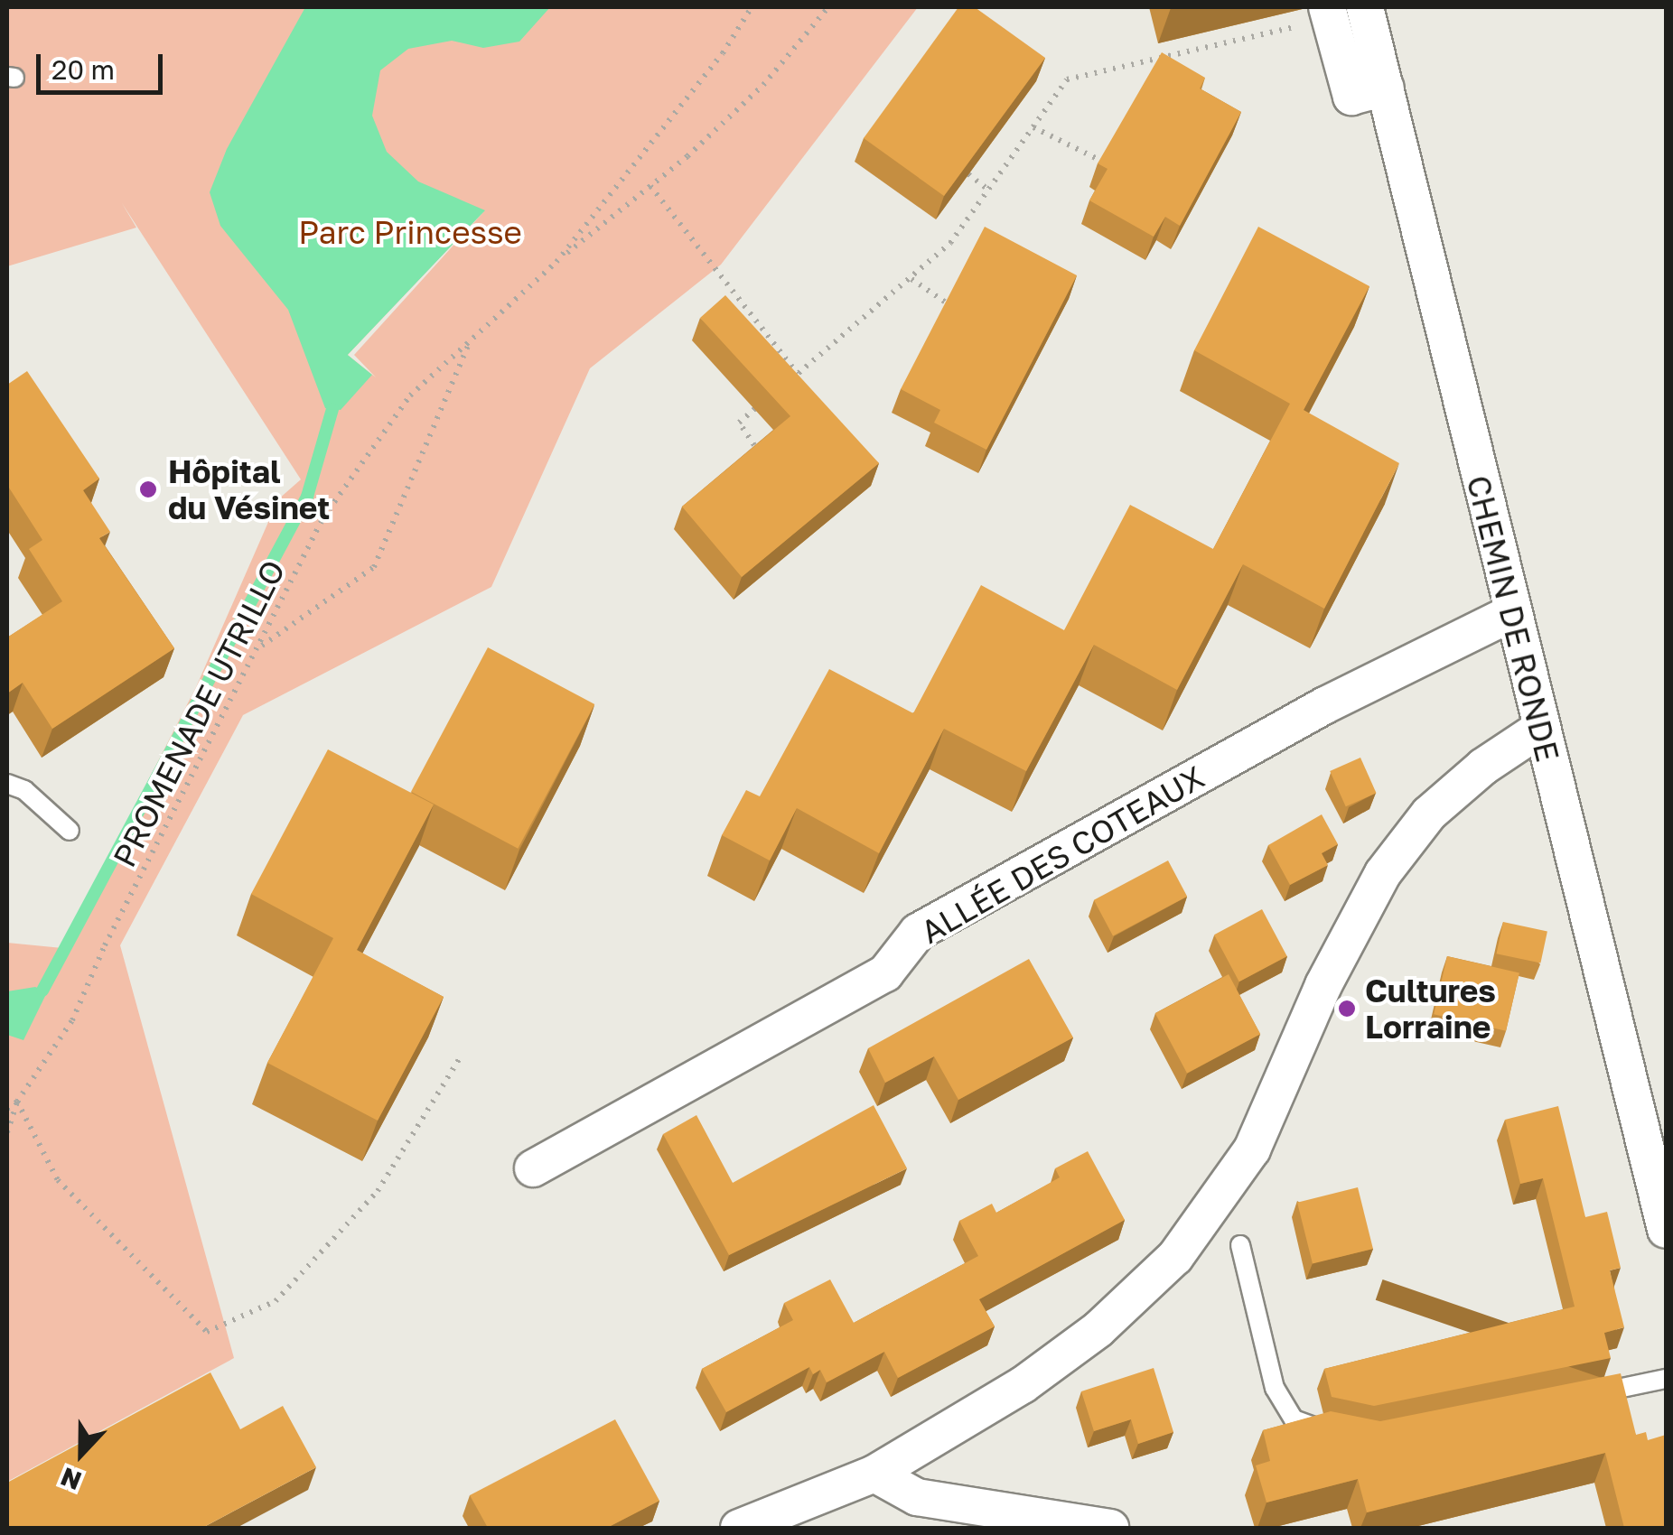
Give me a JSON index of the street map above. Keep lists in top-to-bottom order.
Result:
{
  "streets": {
    "street": ["CHEMIN DE RONDE", "ALLÉE DES COTEAUX"],
    "path": ["PROMENADE UTRILLO"]
  },
  "crossings": [
    ["CHEMIN DE RONDE", "ALLÉE DES COTEAUX"]
  ],
  "parks": ["Parc Princesse"],
  "places": ["Hôpital du Vésinet", "Cultures Lorraine"],
  "scale_bar": "20 m",
  "north": "bottom"
}
